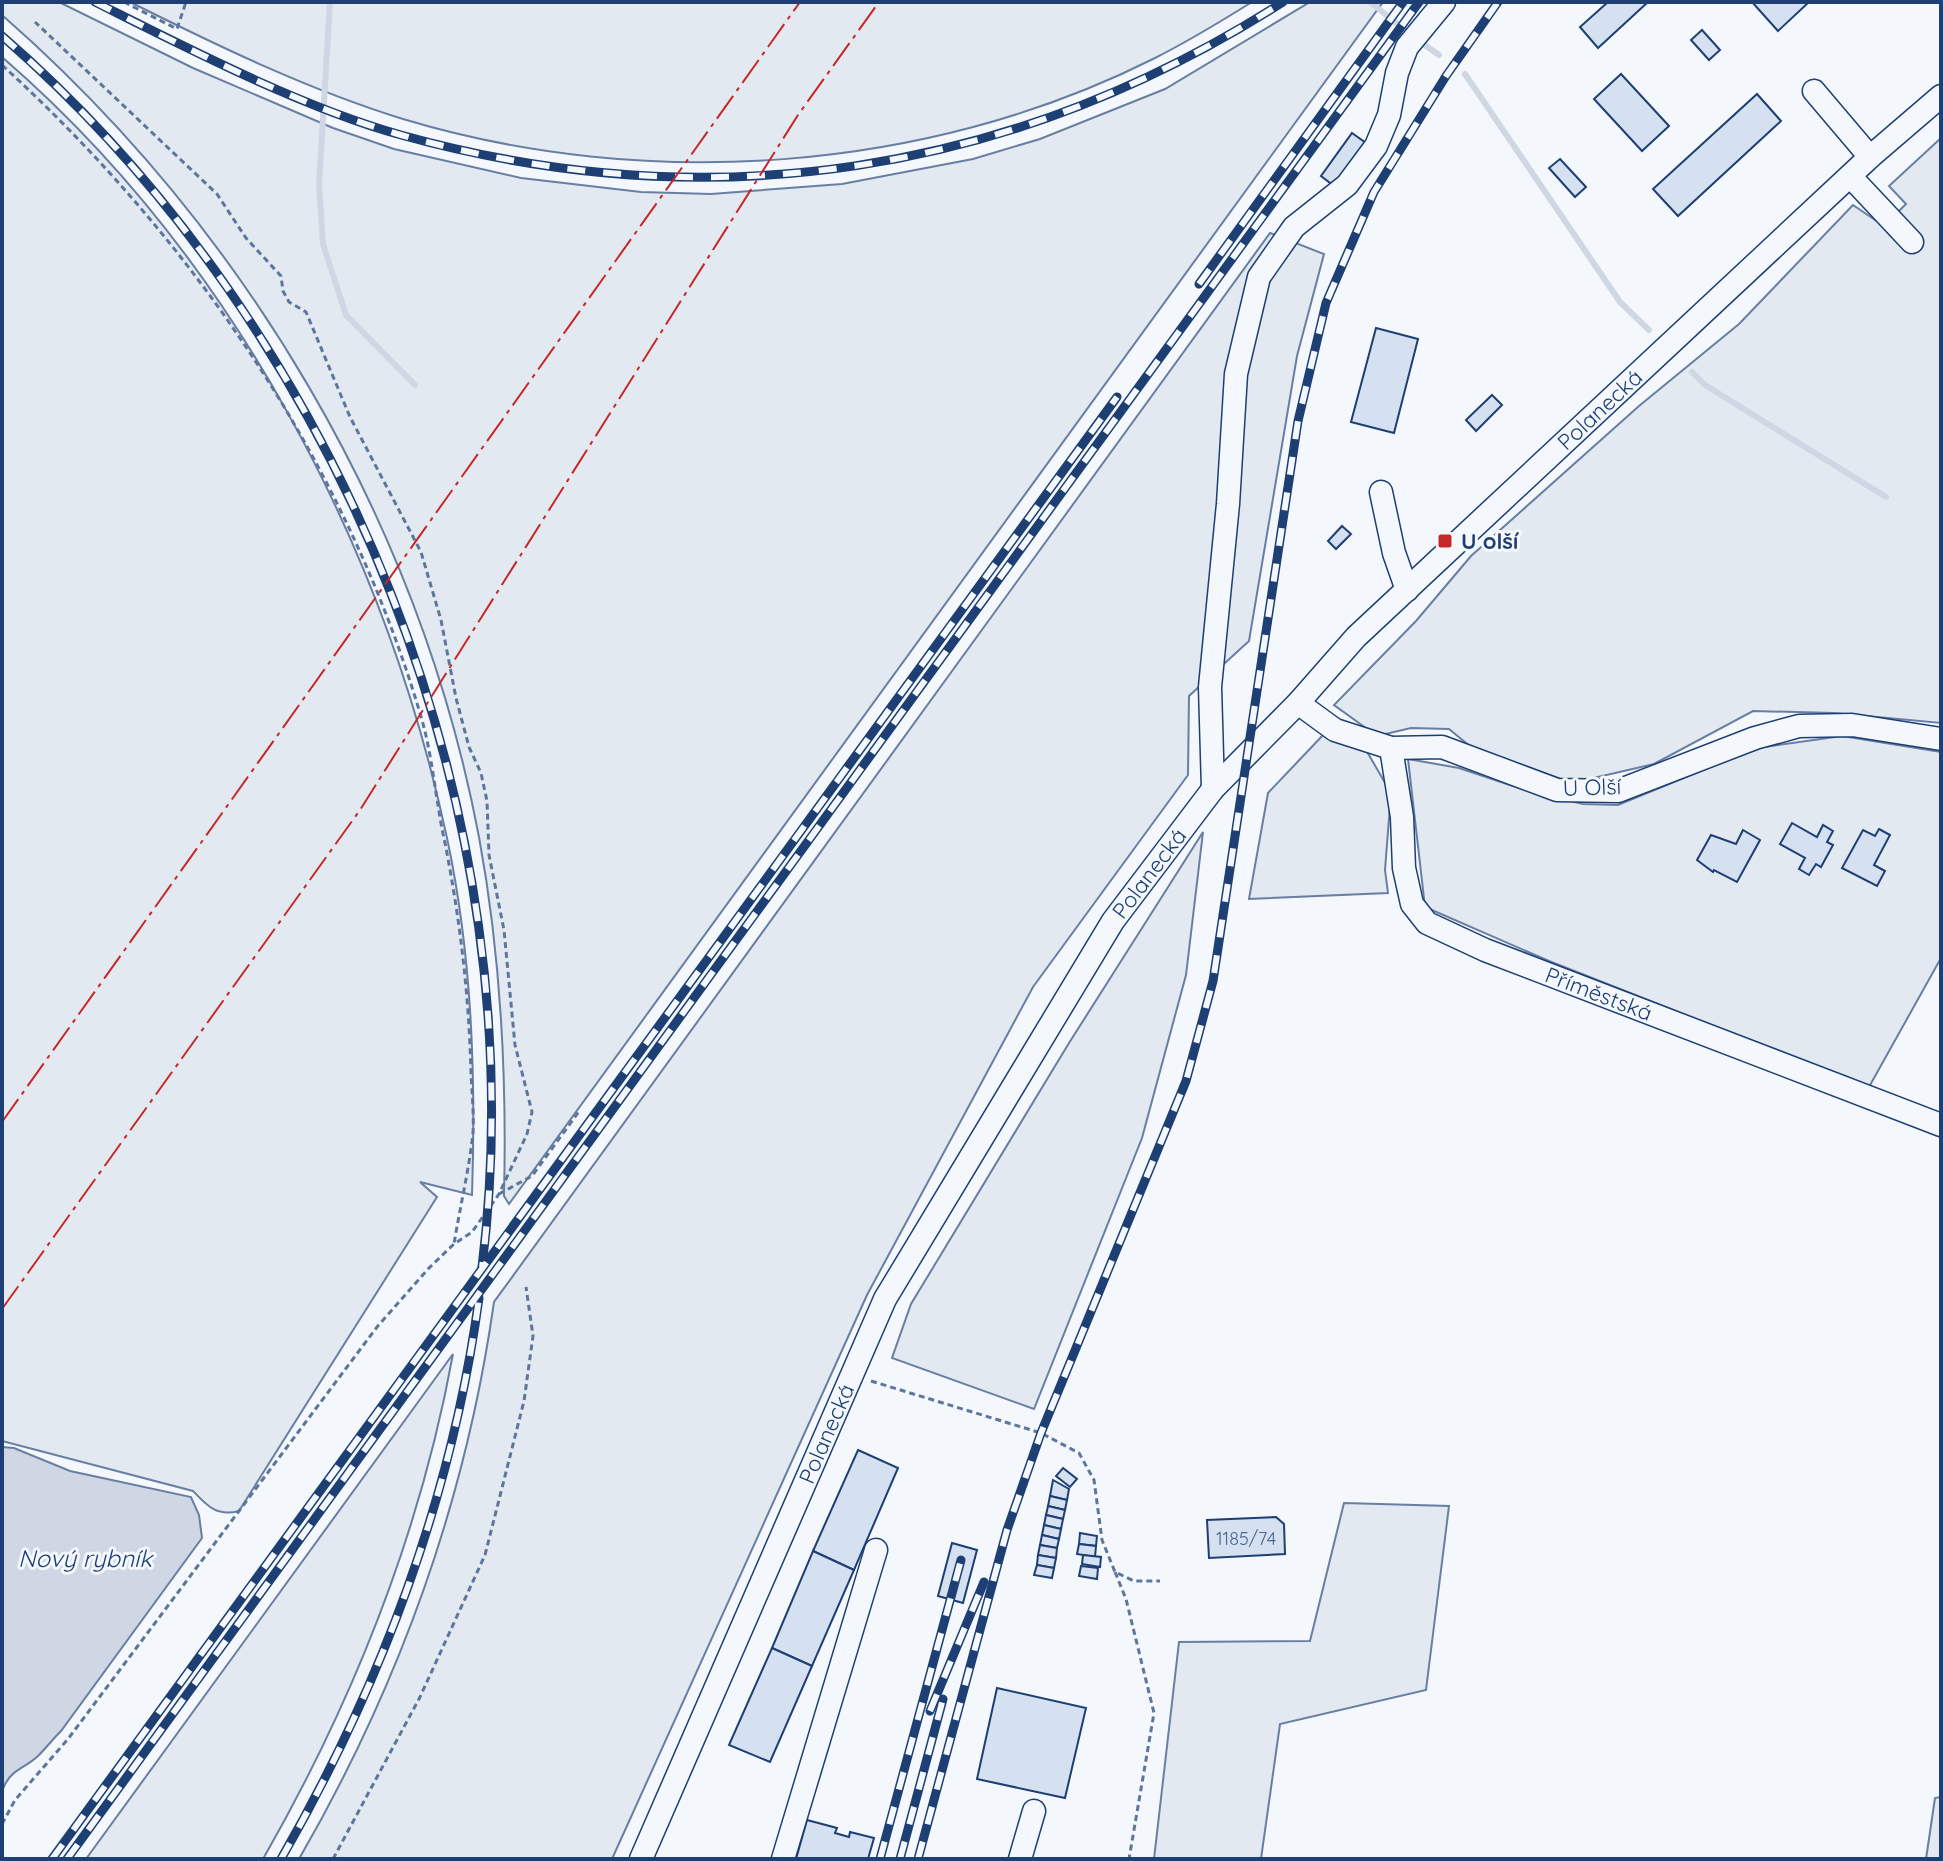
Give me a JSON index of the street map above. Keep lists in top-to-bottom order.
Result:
{
  "streets": {
    "street": ["Polanecká", "U Olší", "Příměstská"]
  },
  "crossings": [
    ["Polanecká", "U Olší"],
    ["U Olší", "Příměstská"]
  ],
  "water": ["Nový rybník"],
  "places": {
    "transit": ["U olší"]
  },
  "house_numbers": ["1185/74"]
}
